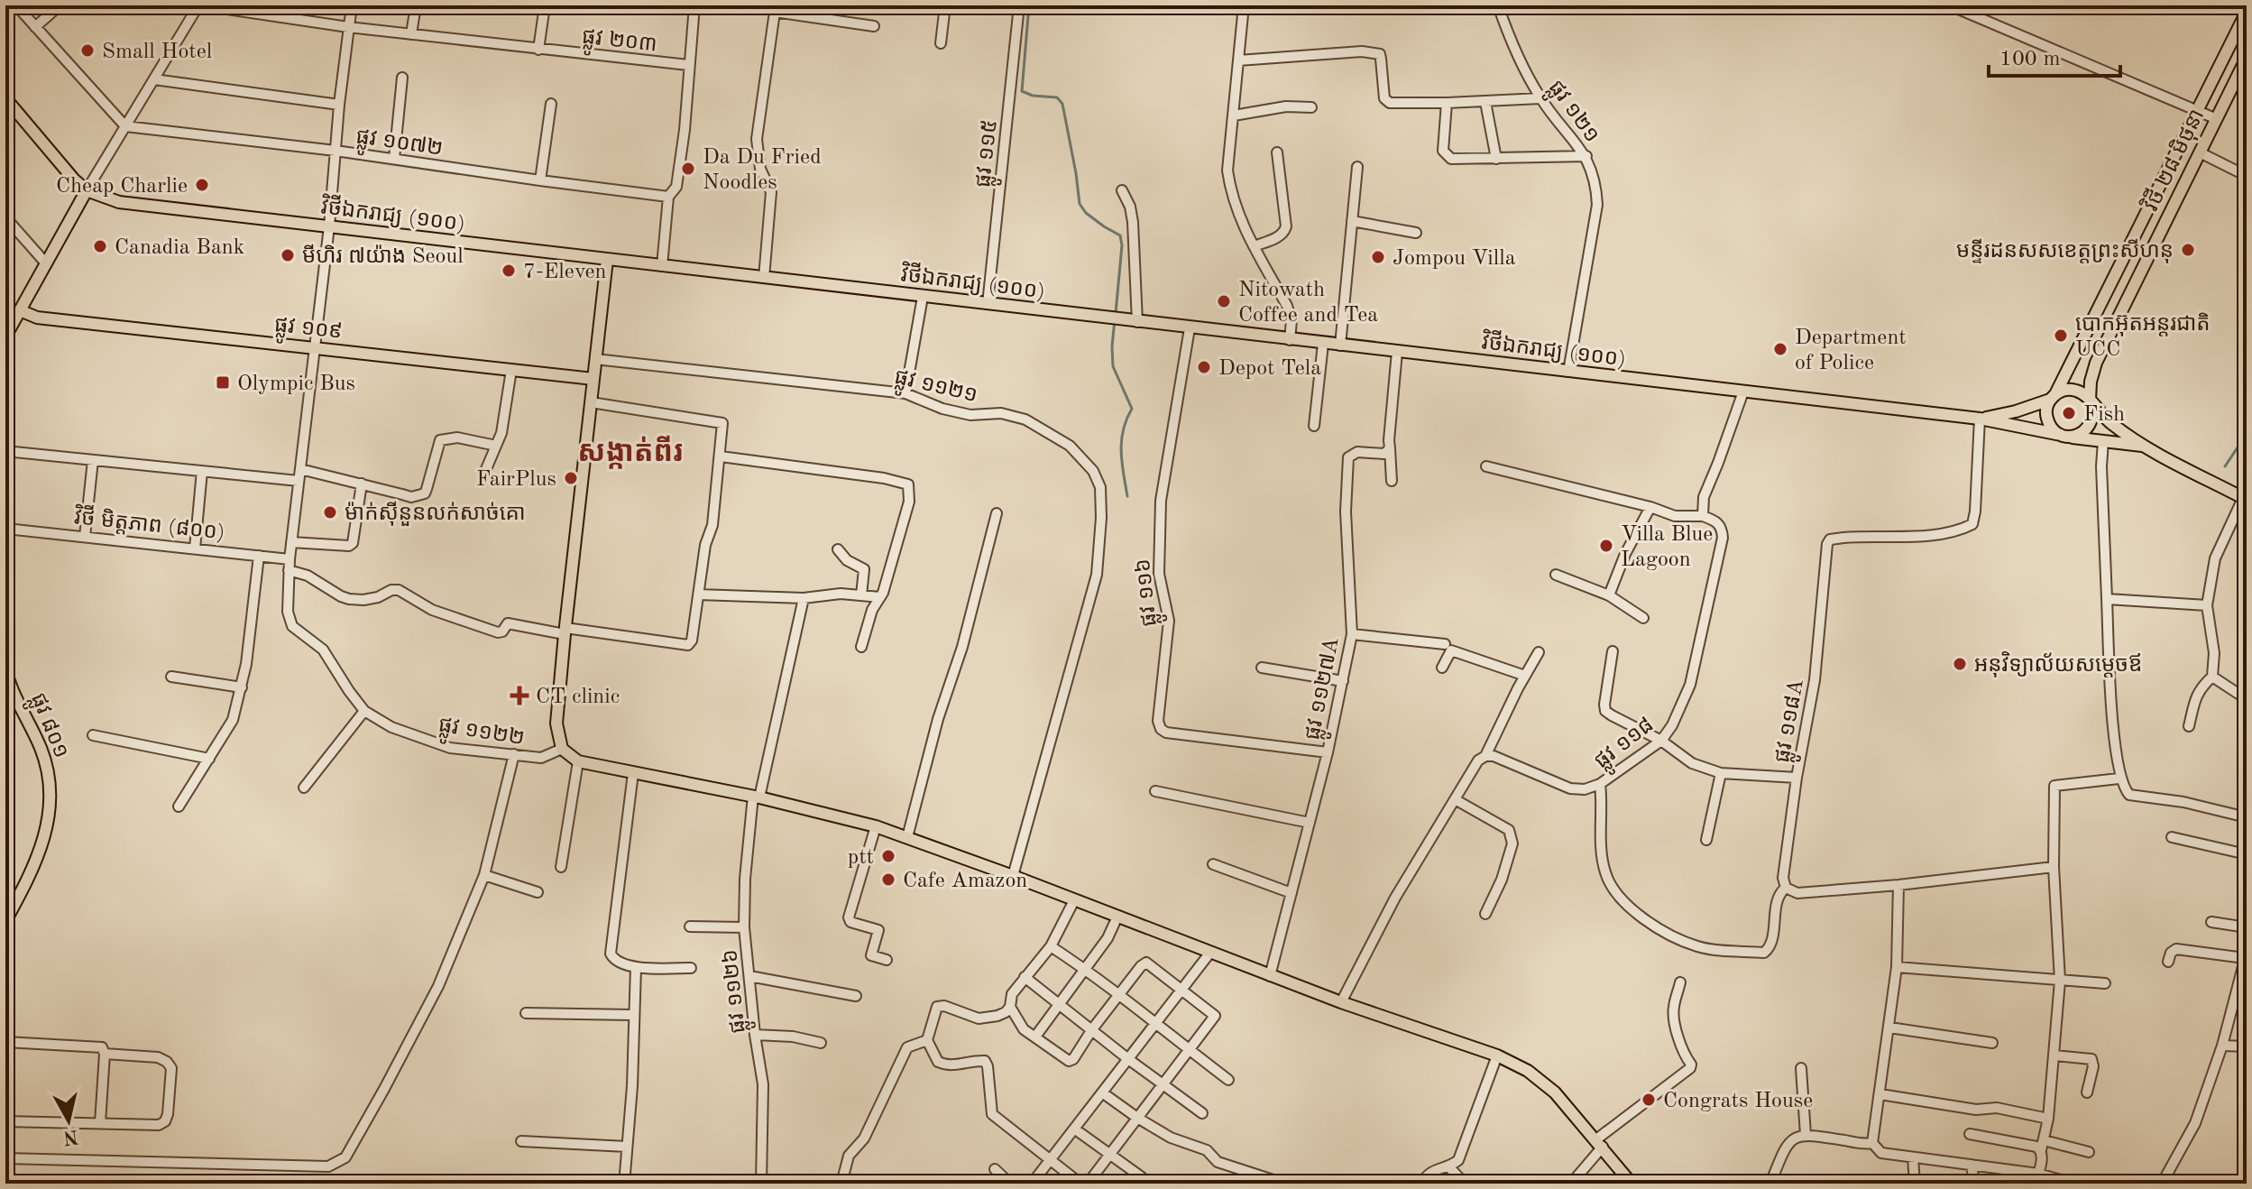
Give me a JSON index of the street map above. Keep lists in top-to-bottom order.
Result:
{
  "streets": {
    "main road": [
      "វិថី ២៨ មិថុនា",
      "វិថីឯករាជ្យ (១០០)",
      "ផ្លូវ ១០៩",
      "ផ្លូវ ៨០១"
    ],
    "street": [
      "ផ្លូវ ២០៣",
      "ផ្លូវ ១២១",
      "ផ្លូវ ១០៧២",
      "ផ្លូវ ១១៥",
      "ផ្លូវ ១១២១",
      "វិថី មិត្តភាព (៨០០)",
      "ផ្លូវ ១១៦",
      "ផ្លូវ ១១២៧A",
      "ផ្លូវ ១១៨A",
      "ផ្លូវ ១១២២",
      "ផ្លូវ ១១៨",
      "ផ្លូវ ១១២៦"
    ]
  },
  "crossings": [
    ["ផ្លូវ ១២១", "វិថីឯករាជ្យ (១០០)"],
    ["ផ្លូវ ១១៥", "វិថីឯករាជ្យ (១០០)"],
    ["វិថីឯករាជ្យ (១០០)", "ផ្លូវ ១១៦"],
    ["វិថីឯករាជ្យ (១០០)", "ផ្លូវ ១១៨A"],
    ["វិថីឯករាជ្យ (១០០)", "ផ្លូវ ១១២២"],
    ["ផ្លូវ ១០៩", "ផ្លូវ ១១២២"],
    ["វិថី មិត្តភាព (៨០០)", "ផ្លូវ ១១២២"],
    ["ផ្លូវ ១១៦", "ផ្លូវ ១១២៧A"],
    ["ផ្លូវ ១១៨A", "ផ្លូវ ១១៨"]
  ],
  "districts": ["សង្កាត់ពីរ"],
  "places": {
    "other": [
      "Small Hotel",
      "Da Du Fried Noodles",
      "Cheap Charlie",
      "Canadia Bank",
      "មន្ទីរដនសសខេត្តព្រះសីហនុ",
      "មីហិរ ៧យ៉ាង Seoul",
      "Jompou Villa",
      "7-Eleven",
      "Nitowath Coffee and Tea",
      "បោកអ៊ុតអន្តរជាតិ UCC",
      "Department of Police",
      "Depot Tela",
      "Fish",
      "FairPlus",
      "ម៉ាក់សុីនួនលក់សាច់គោ",
      "Villa Blue Lagoon",
      "អនុវិទ្យាល័យសម្តេចឪ",
      "ptt",
      "Cafe Amazon",
      "Congrats House"
    ],
    "transit": ["Olympic Bus"],
    "health": ["CT clinic"]
  },
  "scale_bar": "100 m",
  "north": "bottom"
}
